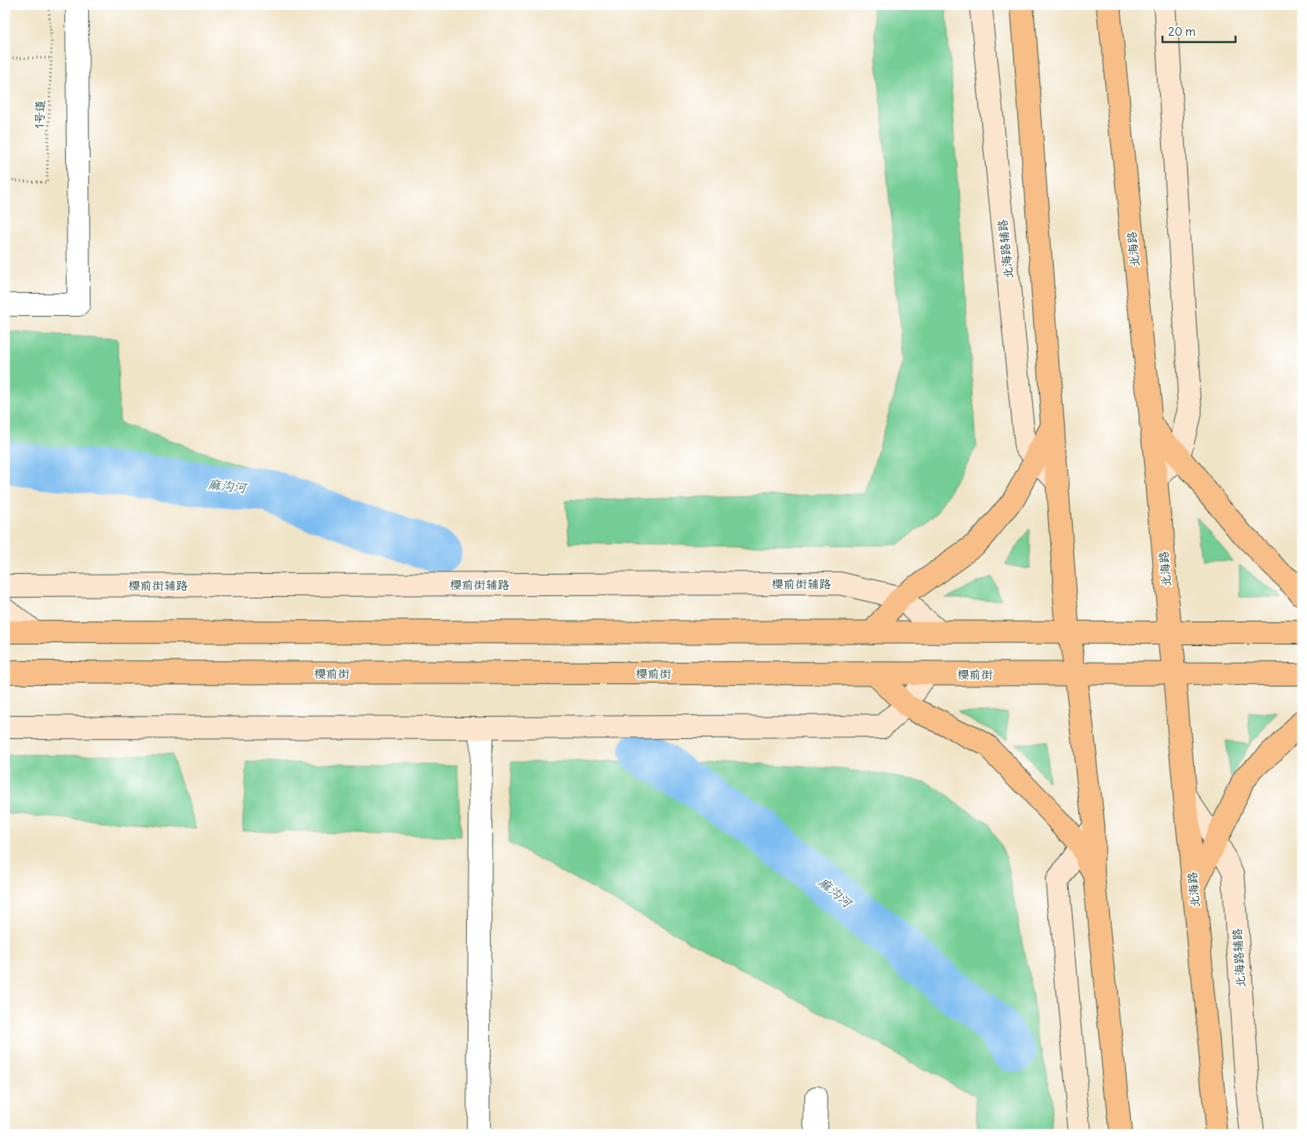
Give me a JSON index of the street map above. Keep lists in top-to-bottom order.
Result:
{
  "streets": {
    "main road": ["北海路", "樱前街"],
    "street": ["北海路辅路", "樱前街辅路"],
    "path": ["1号道"]
  },
  "crossings": [
    ["北海路辅路", "北海路"],
    ["北海路", "樱前街"]
  ],
  "water": ["麻沟河"],
  "scale_bar": "20 m"
}
